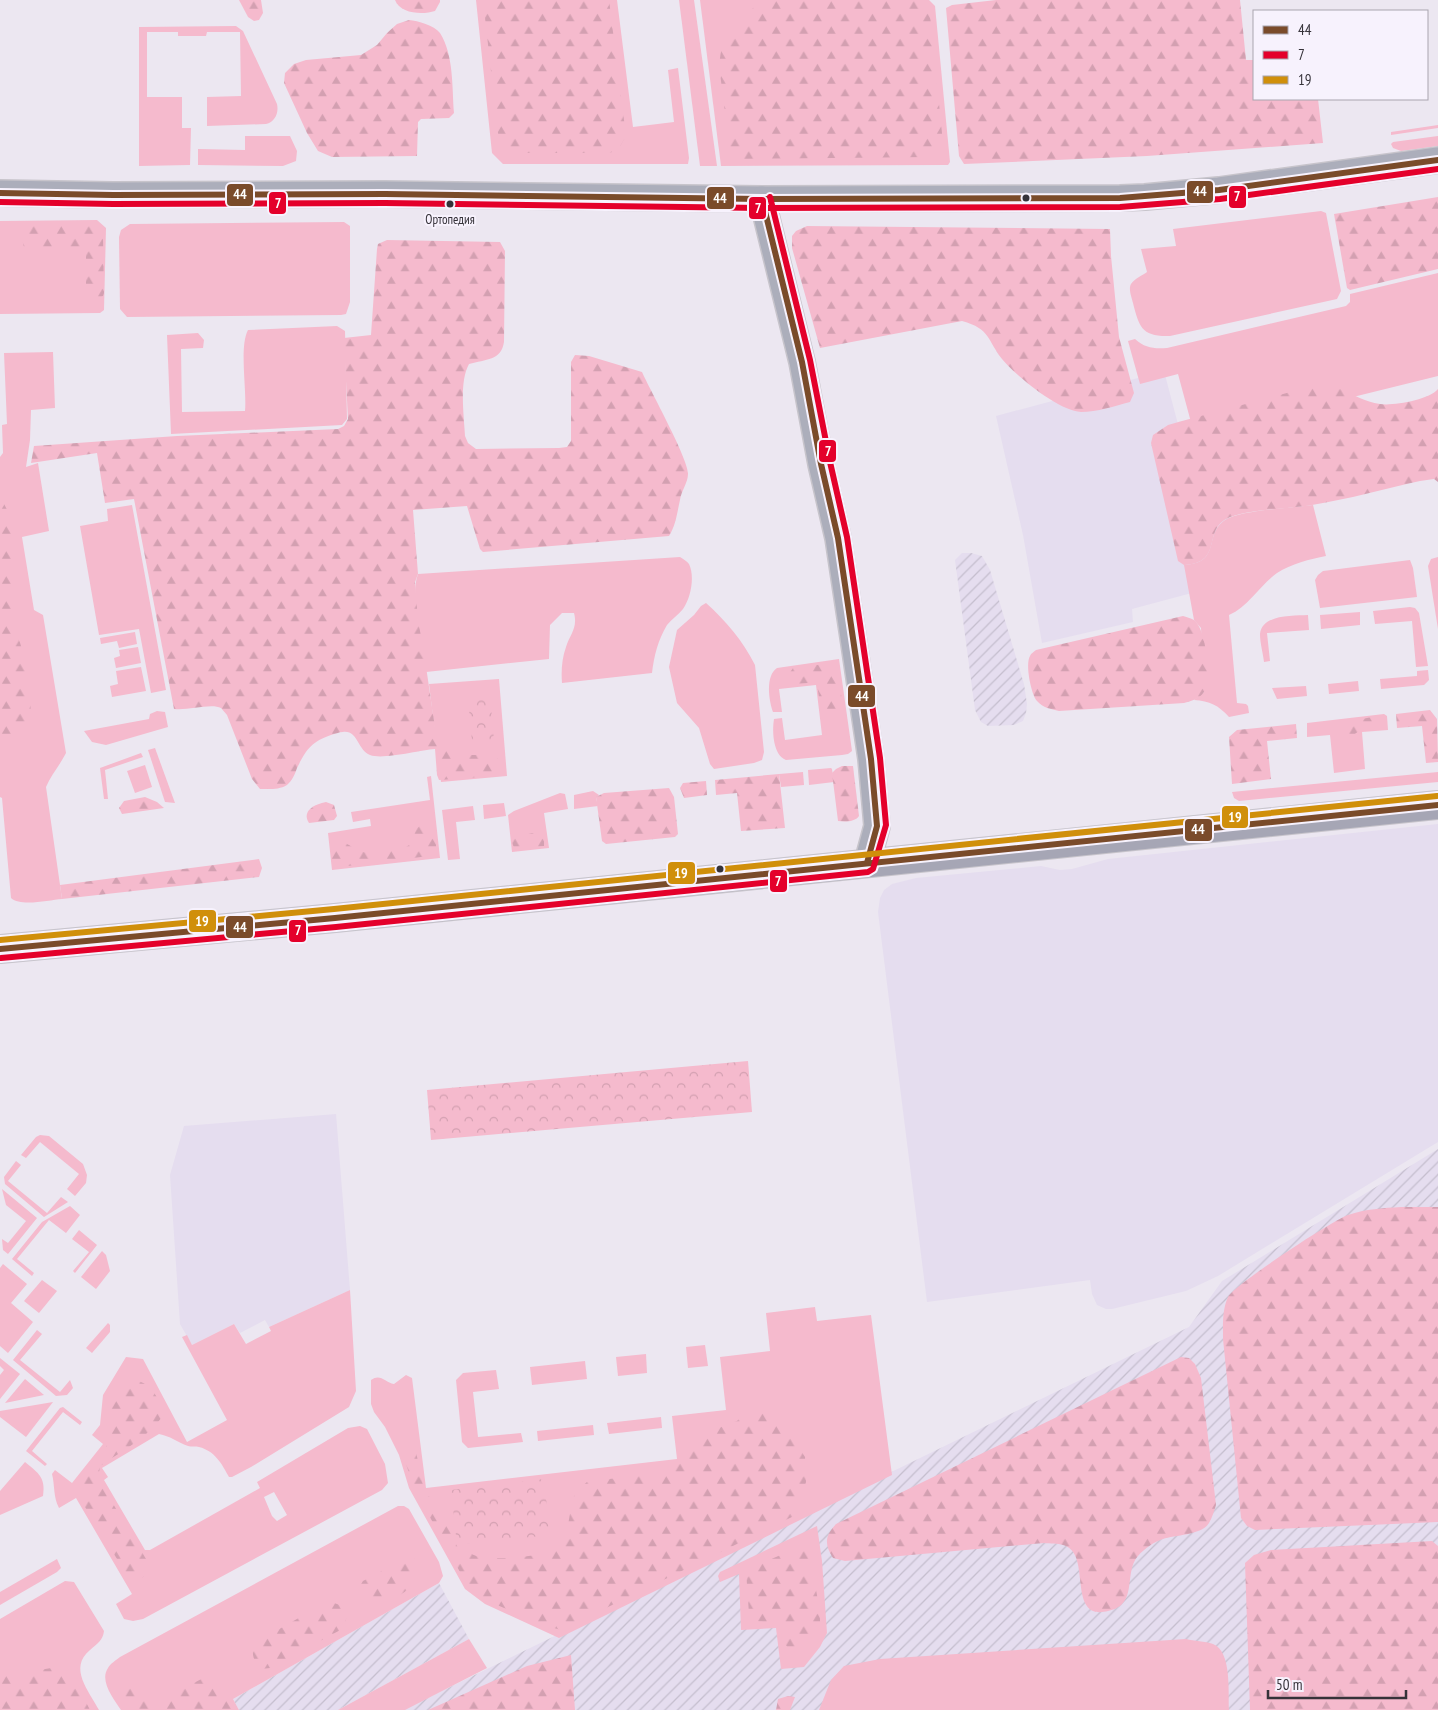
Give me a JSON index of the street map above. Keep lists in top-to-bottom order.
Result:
{
  "places": ["Ортопедия"],
  "lines": ["transit line 44", "transit line 7", "transit line 19"],
  "legend": ["44", "7", "19"],
  "scale_bar": "50 m"
}
